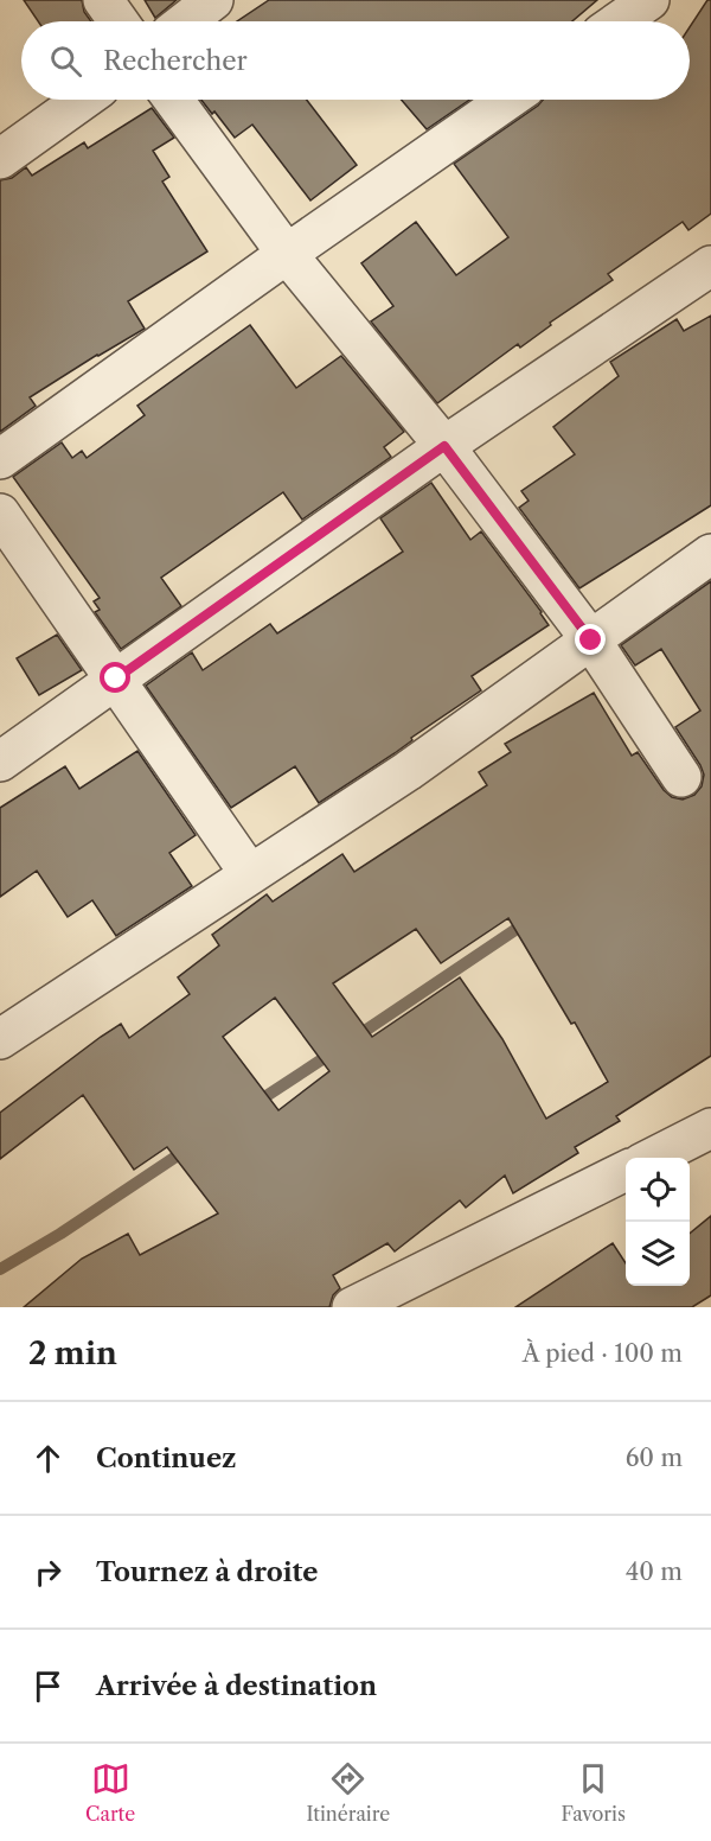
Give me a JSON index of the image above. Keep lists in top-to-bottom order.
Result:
{
  "page": {
    "search": "Rechercher",
    "heading": ["2 min", "À pied · 100 m"],
    "list": [
      ["Continuez", "60 m"],
      ["Tournez à droite", "40 m"],
      "Arrivée à destination"
    ],
    "nav": ["Carte", "Itinéraire", "Favoris"]
  }
}
